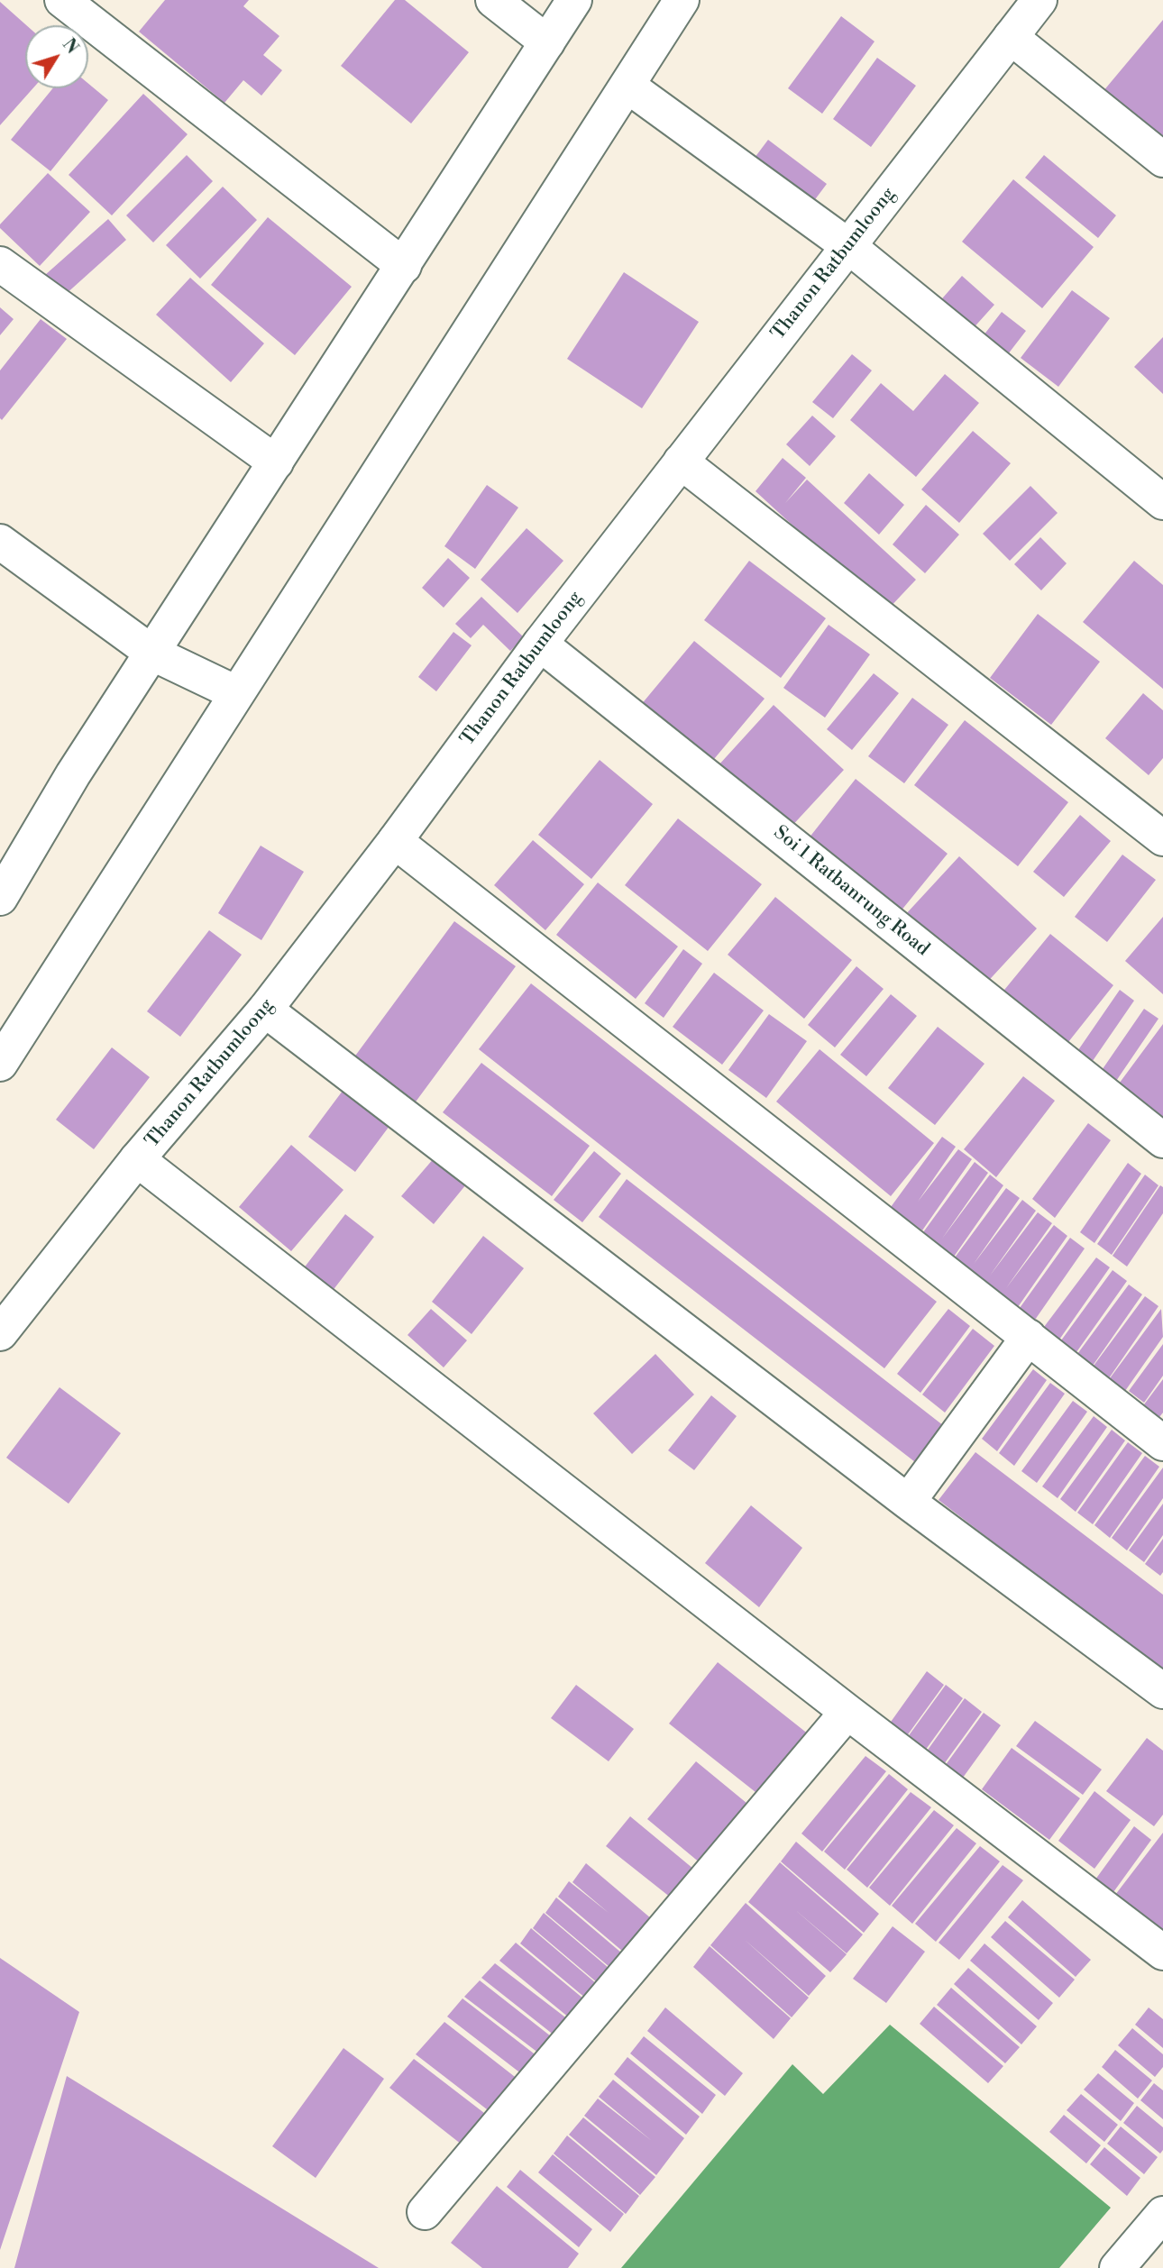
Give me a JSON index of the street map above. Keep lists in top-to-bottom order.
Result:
{
  "streets": {
    "street": ["Thanon Ratbumloong", "Soi 1 Ratbanrung Road"]
  },
  "crossings": [
    ["Thanon Ratbumloong", "Soi 1 Ratbanrung Road"]
  ],
  "north": "top right"
}
